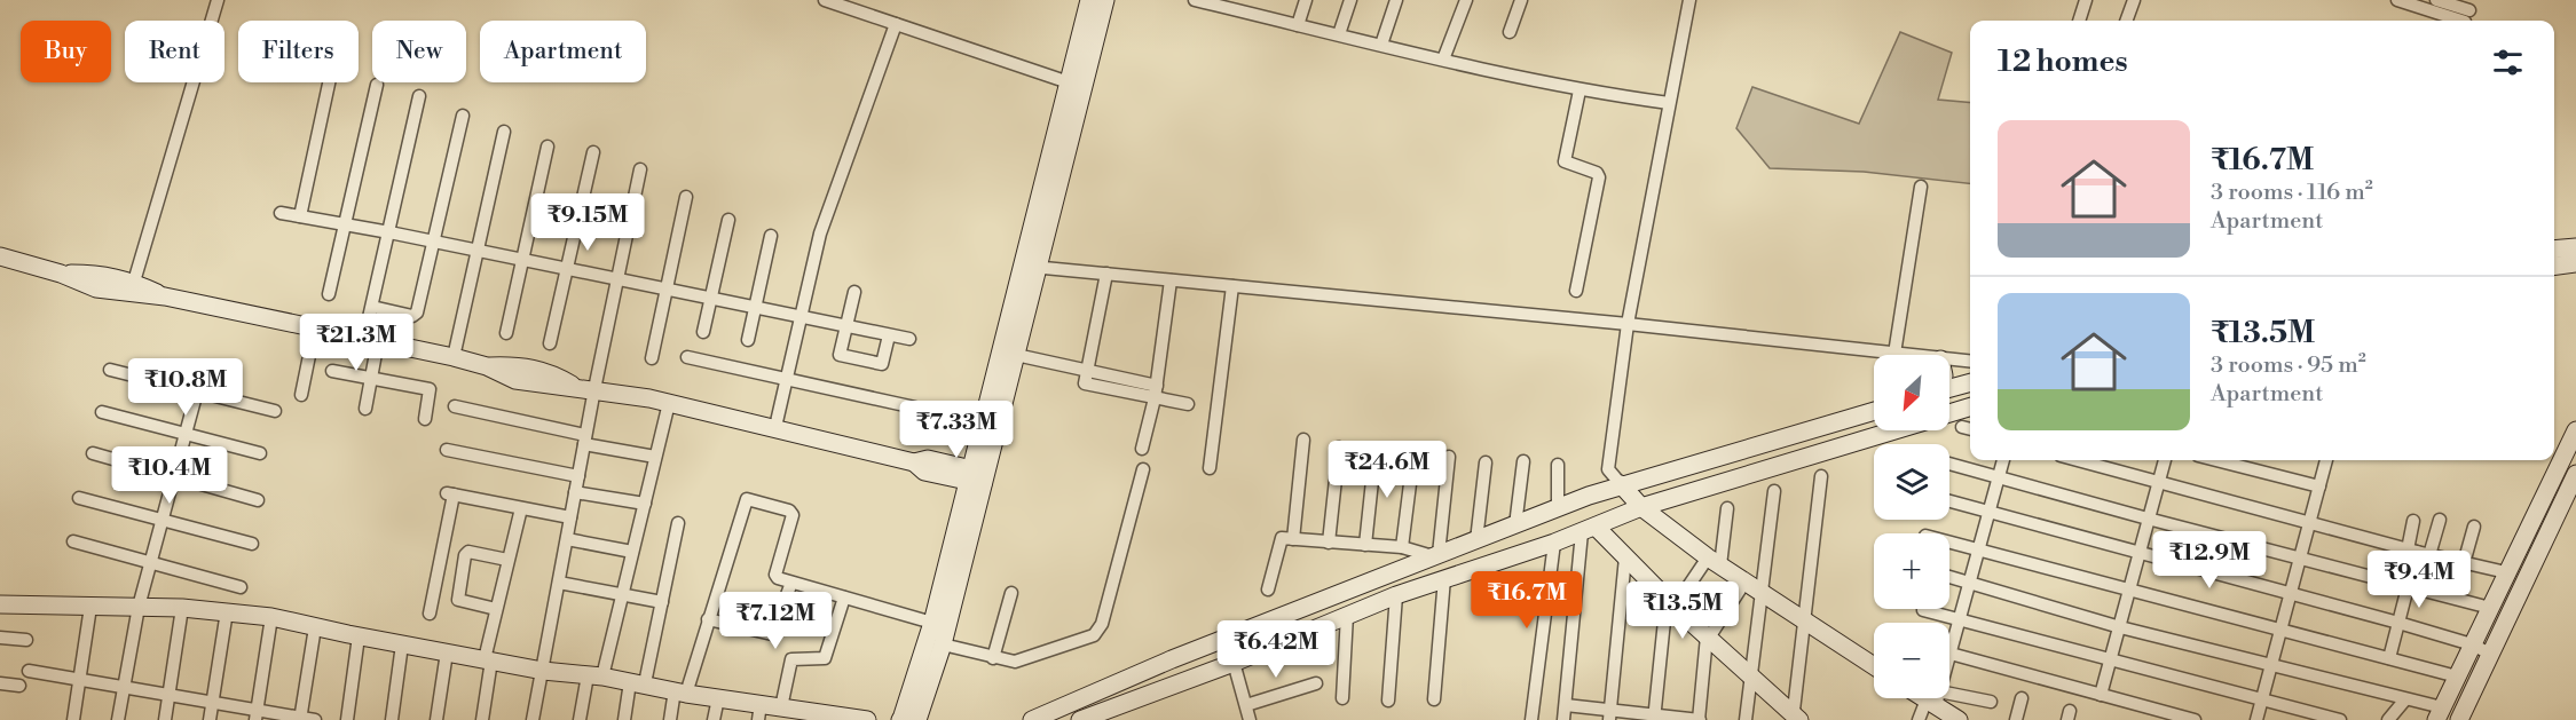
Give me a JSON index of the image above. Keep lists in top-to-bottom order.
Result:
{
  "north": "bottom left",
  "page": {
    "chip": [
      "Buy",
      "Rent",
      "Filters",
      "New",
      "Apartment"
    ],
    "heading": "12 homes",
    "list": [
      {
        "name": "₹16.7M",
        "note": "3 rooms · 116 m² · Apartment"
      },
      {
        "name": "₹13.5M",
        "note": "3 rooms · 95 m² · Apartment"
      }
    ],
    "price": [
      "₹9.15M",
      "₹21.3M",
      "₹10.8M",
      "₹7.33M",
      "₹24.6M",
      "₹10.4M",
      "₹12.9M",
      "₹9.4M",
      "₹16.7M",
      "₹13.5M",
      "₹7.12M",
      "₹6.42M"
    ],
    "map_buttons": ["+", "−"]
  }
}
